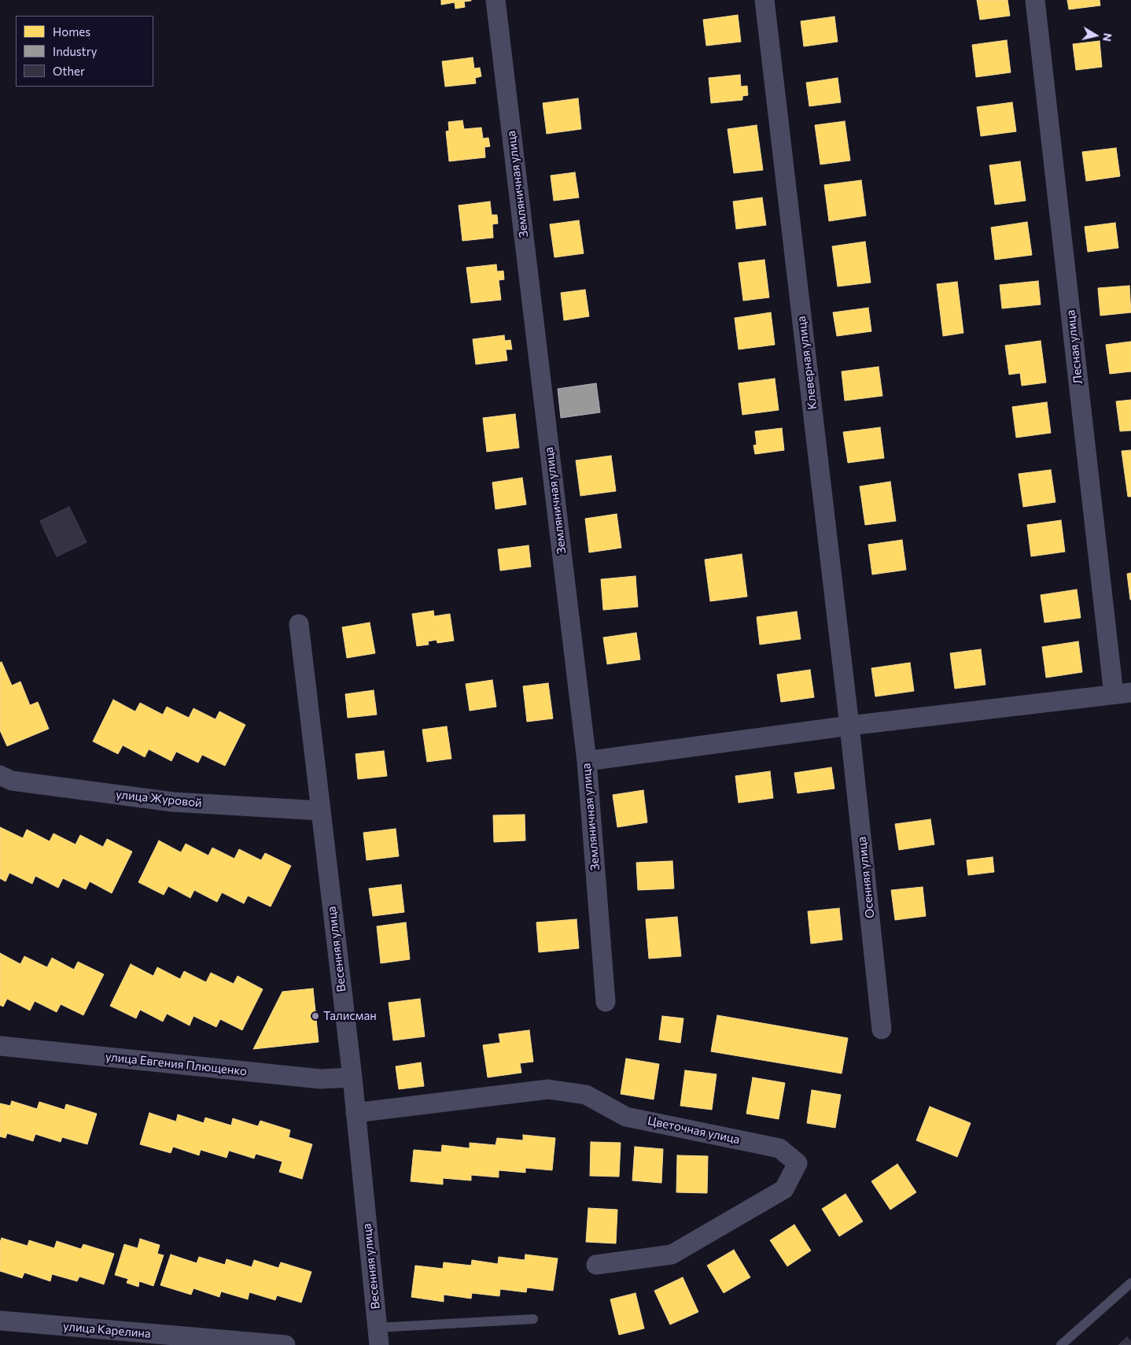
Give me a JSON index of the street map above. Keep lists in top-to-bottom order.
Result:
{
  "streets": {
    "street": [
      "Земляничная улица",
      "Лесная улица",
      "Клеверная улица",
      "улица Журовой",
      "Осенняя улица",
      "Весенняя улица",
      "улица Евгения Плющенко",
      "Цветочная улица",
      "улица Карелина"
    ]
  },
  "crossings": [
    ["Клеверная улица", "Осенняя улица"],
    ["улица Журовой", "Весенняя улица"],
    ["Весенняя улица", "улица Евгения Плющенко"],
    ["Весенняя улица", "Цветочная улица"]
  ],
  "places": ["Талисман"],
  "legend": ["Homes", "Industry", "Other"],
  "north": "right"
}
